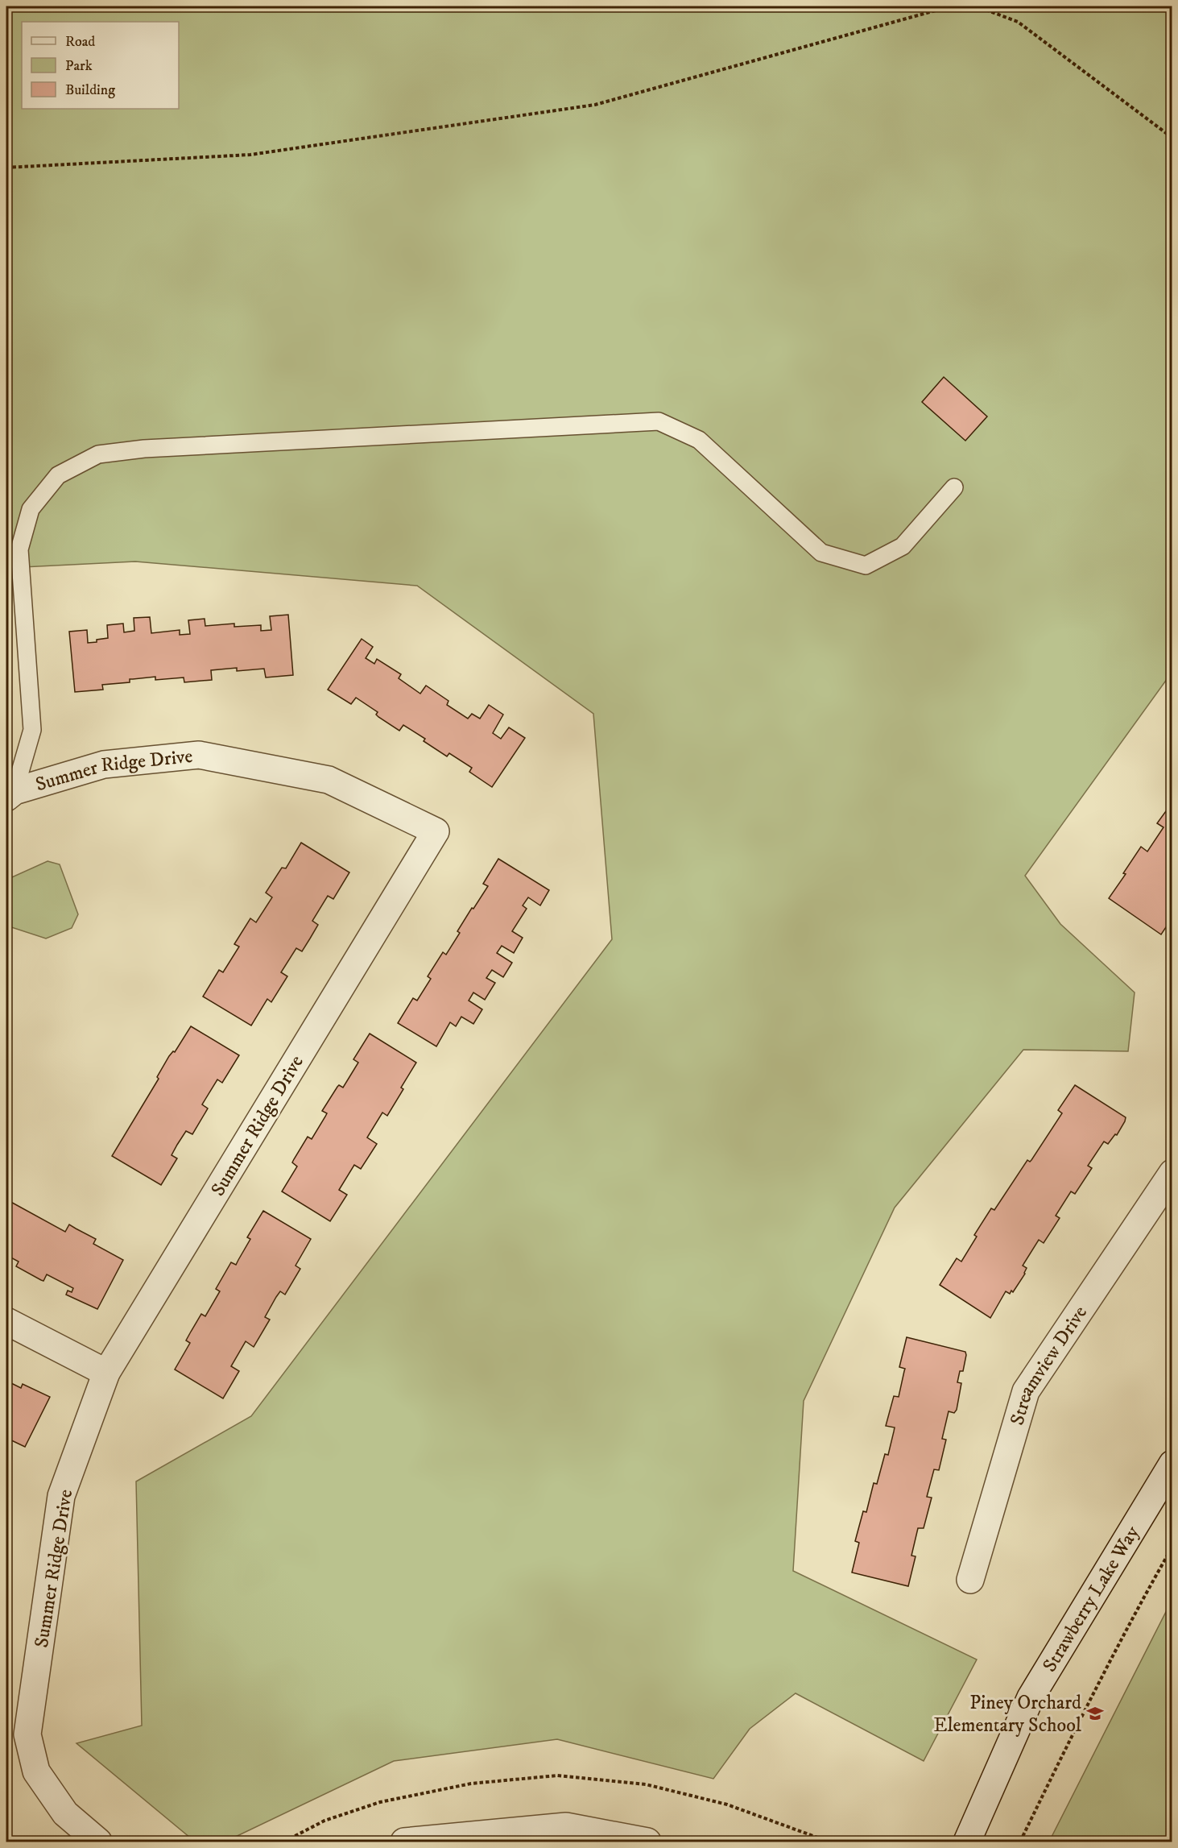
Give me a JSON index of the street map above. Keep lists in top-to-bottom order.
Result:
{
  "streets": {
    "street": ["Summer Ridge Drive", "Streamview Drive", "Strawberry Lake Way"]
  },
  "places": {
    "school or university": ["Piney Orchard Elementary School"]
  },
  "legend": ["Road", "Park", "Building"]
}
